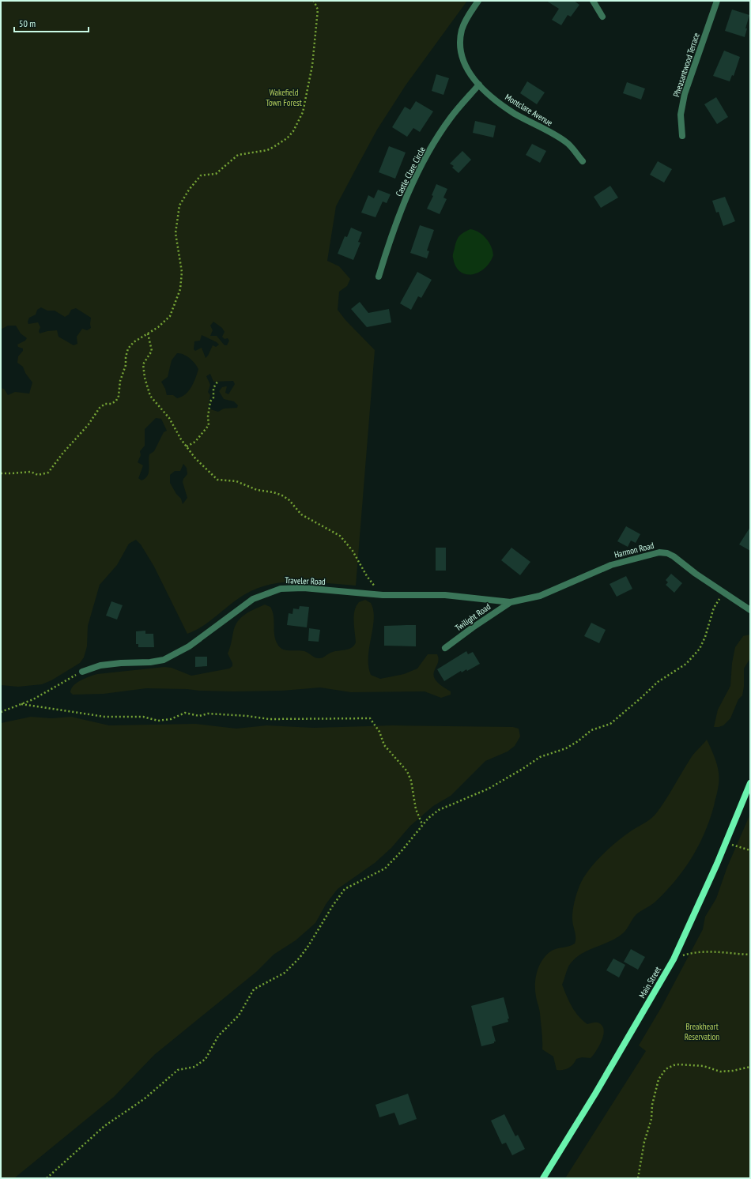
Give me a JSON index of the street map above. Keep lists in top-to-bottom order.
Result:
{
  "streets": {
    "main road": ["Main Street"],
    "street": [
      "Pheasantwood Terrace",
      "Montclare Avenue",
      "Castle Clare Circle",
      "Harmon Road",
      "Traveler Road",
      "Twilight Road"
    ]
  },
  "crossings": [
    ["Montclare Avenue", "Castle Clare Circle"],
    ["Harmon Road", "Traveler Road"],
    ["Harmon Road", "Twilight Road"],
    ["Traveler Road", "Twilight Road"]
  ],
  "parks": ["Wakefield Town Forest", "Breakheart Reservation"],
  "scale_bar": "50 m"
}
